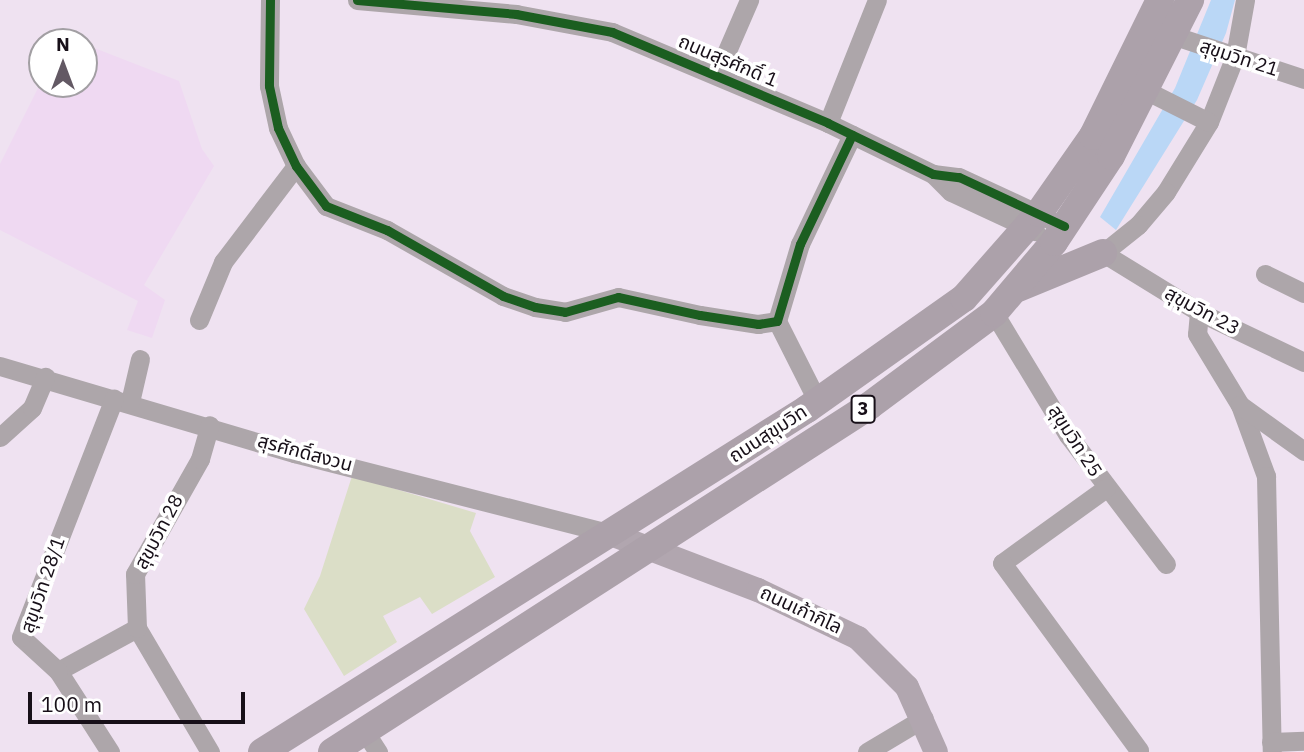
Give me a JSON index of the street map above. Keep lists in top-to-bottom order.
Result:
{
  "streets": {
    "highway": ["3", "ถนนสุขุมวิท"],
    "main road": ["ถนนเก้ากิโล"],
    "street": [
      "สุขุมวิท 21",
      "ถนนสุรศักดิ์ 1",
      "สุขุมวิท 23",
      "สุขุมวิท 25",
      "สุรศักดิ์สงวน",
      "สุขุมวิท 28",
      "สุขุมวิท 28/1"
    ]
  },
  "crossings": [
    ["สุขุมวิท 21", "ถนนสุขุมวิท"],
    ["ถนนสุรศักดิ์ 1", "ถนนสุขุมวิท"],
    ["ถนนสุขุมวิท", "สุขุมวิท 25"],
    ["ถนนสุขุมวิท", "สุรศักดิ์สงวน"],
    ["ถนนสุขุมวิท", "ถนนเก้ากิโล"],
    ["สุรศักดิ์สงวน", "สุขุมวิท 28"],
    ["สุรศักดิ์สงวน", "สุขุมวิท 28/1"],
    ["สุรศักดิ์สงวน", "ถนนเก้ากิโล"]
  ],
  "scale_bar": "100 m",
  "north": "top"
}
